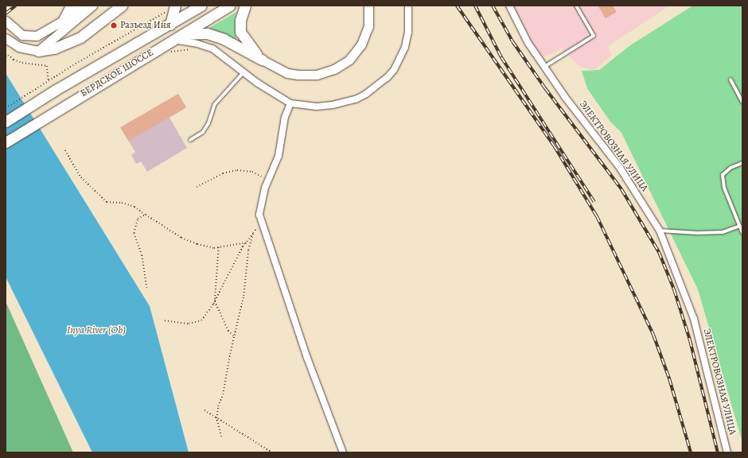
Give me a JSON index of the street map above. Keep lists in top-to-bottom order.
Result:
{
  "streets": {
    "highway": ["БЕРДСКОЕ ШОССЕ"],
    "street": ["ЭЛЕКТРОВОЗНАЯ УЛИЦА"]
  },
  "water": ["Inya River (Ob)"],
  "places": ["Разъезд Иня"]
}
